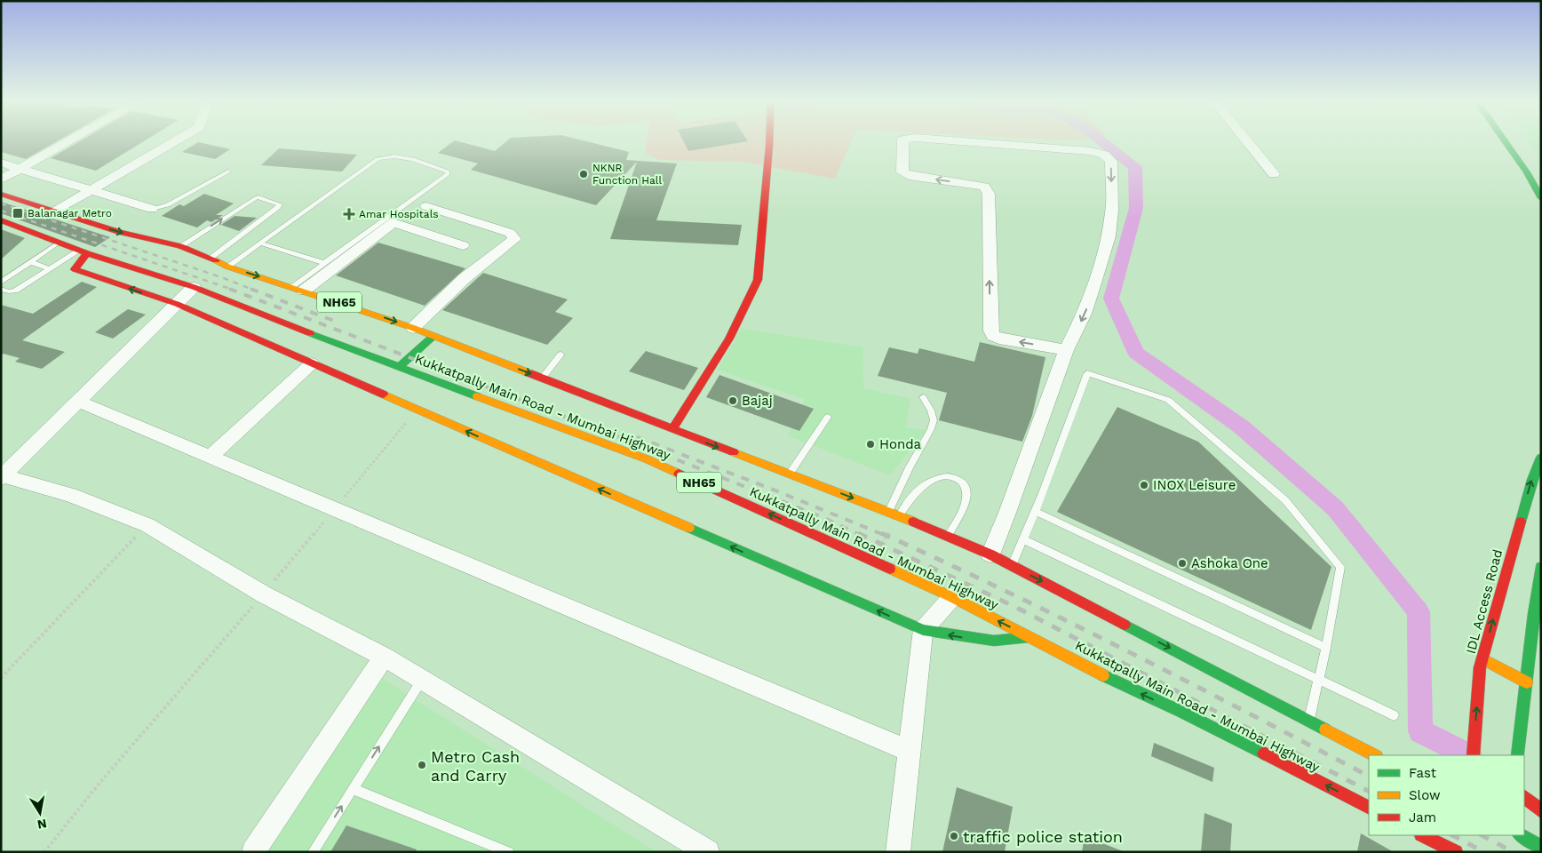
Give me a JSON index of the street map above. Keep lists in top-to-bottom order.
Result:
{
  "streets": {
    "main road": ["NH65", "Kukkatpally Main Road - Mumbai Highway", "IDL Access Road"]
  },
  "places": {
    "other": [
      "NKNR Function Hall",
      "Bajaj",
      "Honda",
      "INOX Leisure",
      "Ashoka One",
      "Metro Cash and Carry",
      "traffic police station"
    ],
    "transit": ["Balanagar Metro"],
    "health": ["Amar Hospitals"]
  },
  "legend": ["Fast", "Slow", "Jam"],
  "north": "bottom"
}
